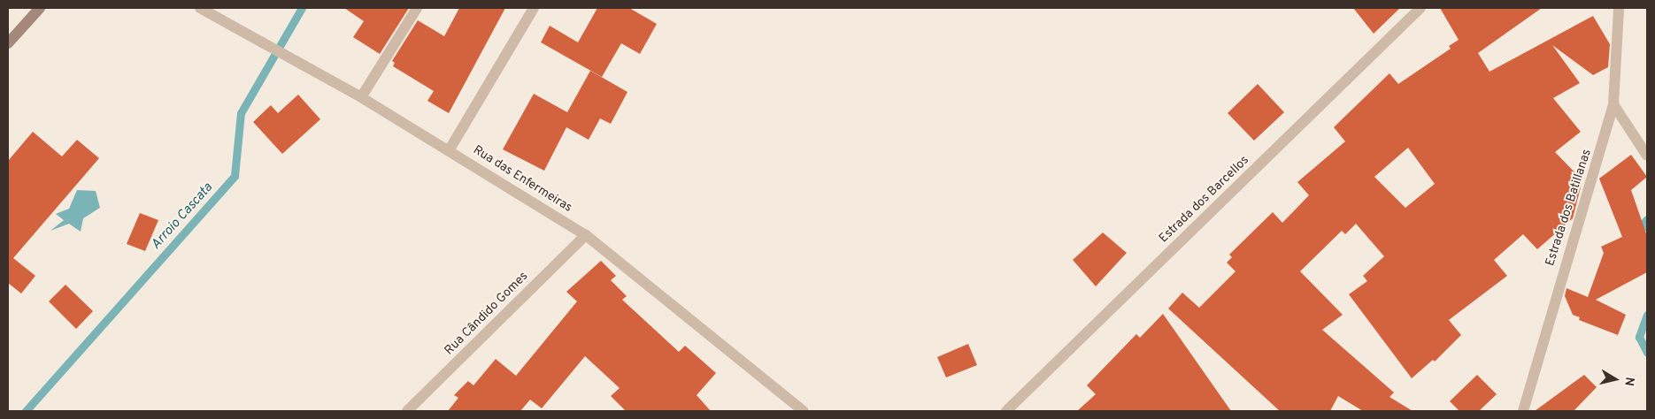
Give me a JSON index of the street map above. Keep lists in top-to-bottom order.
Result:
{
  "streets": {
    "street": [
      "Rua das Enfermeiras",
      "Estrada dos Barcellos",
      "Estrada dos Batillanas",
      "Rua Cândido Gomes"
    ]
  },
  "crossings": [
    ["Rua das Enfermeiras", "Rua Cândido Gomes"]
  ],
  "water": ["Arroio Cascata"],
  "north": "right"
}
